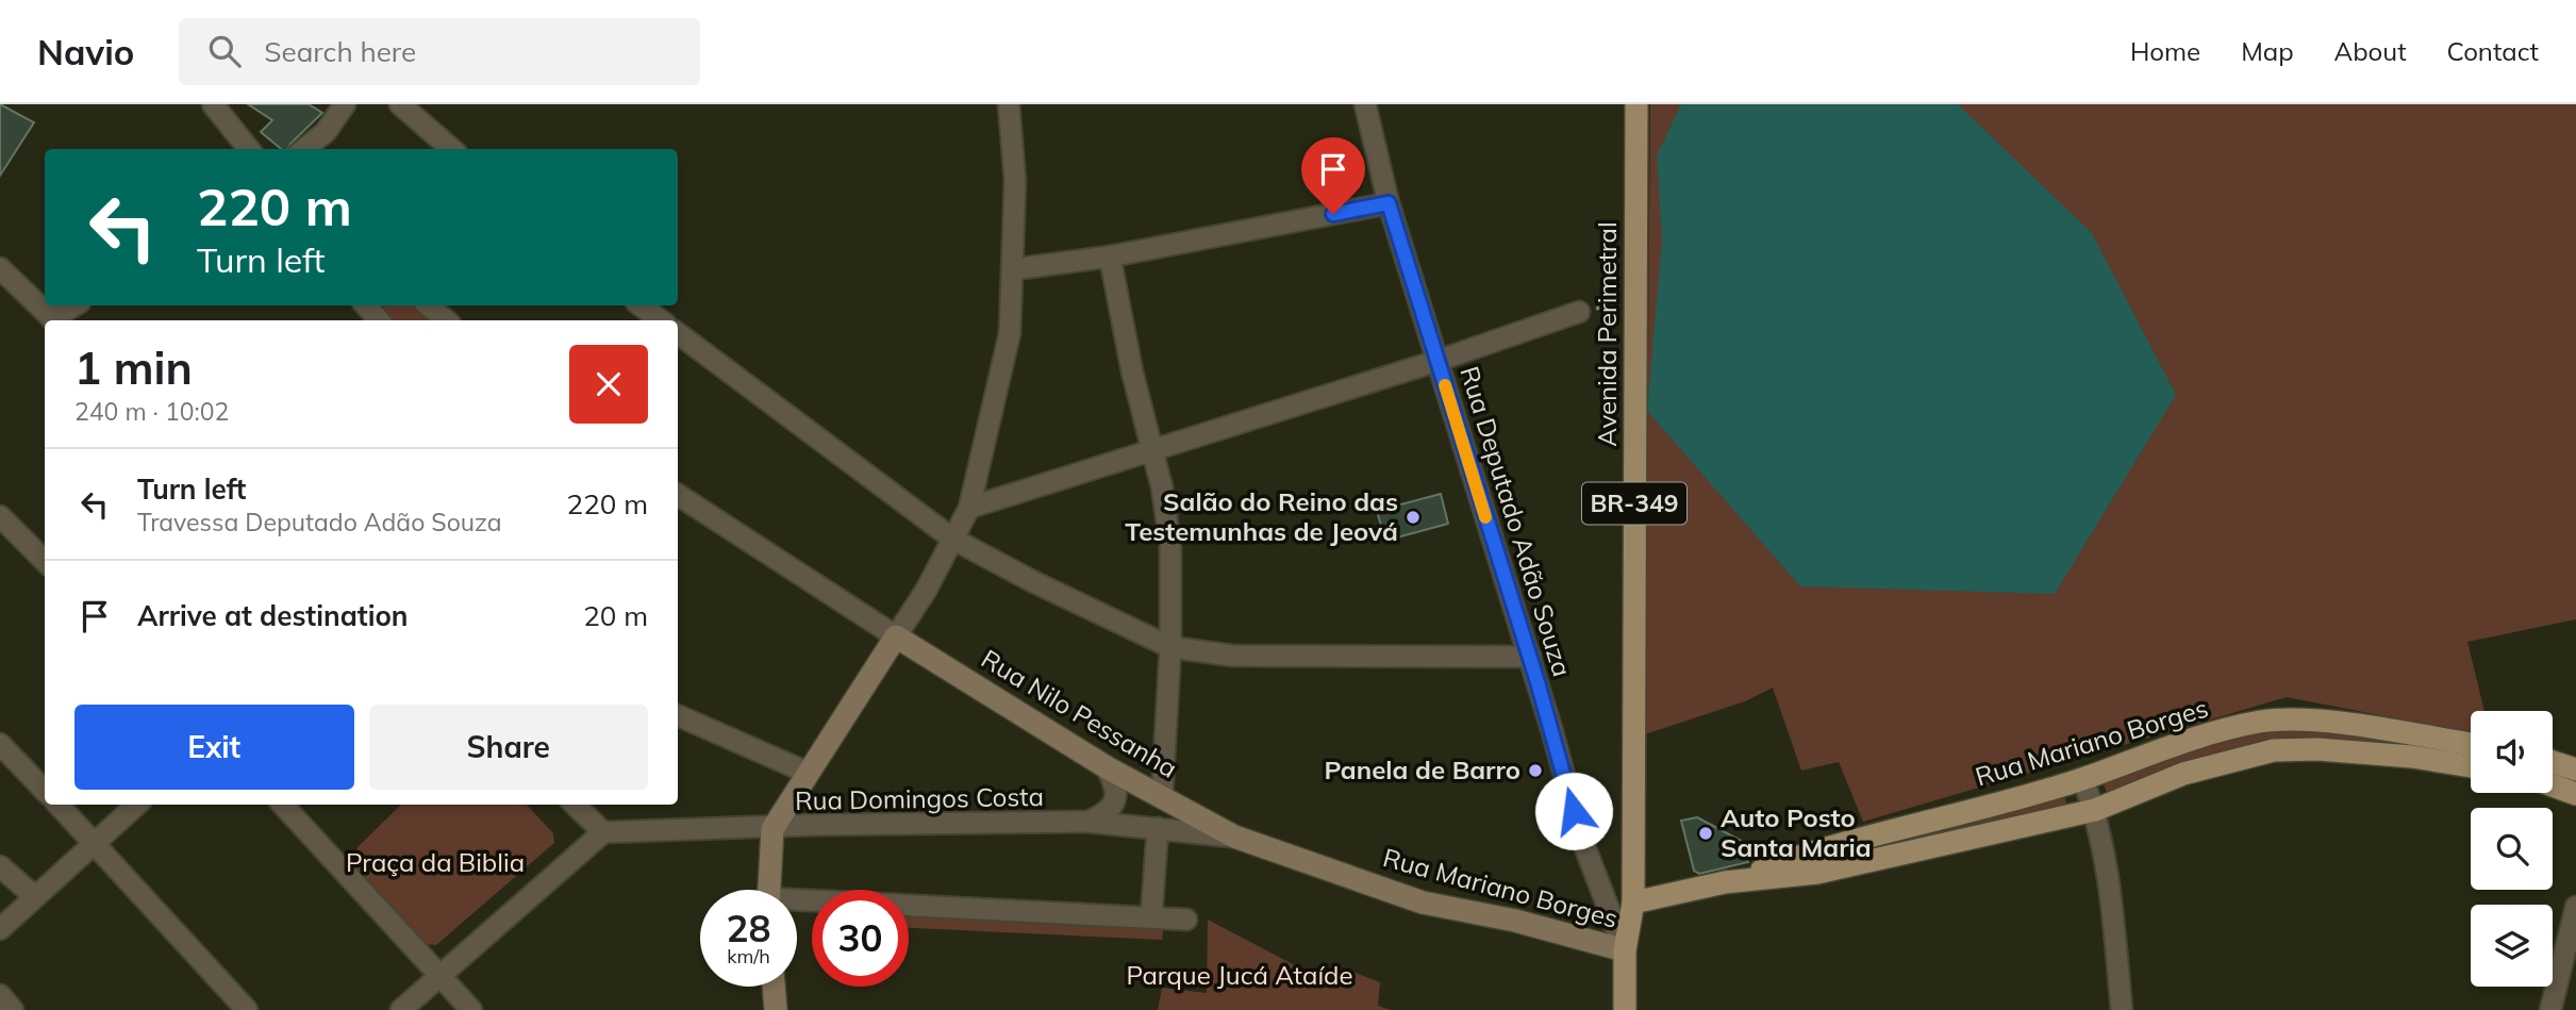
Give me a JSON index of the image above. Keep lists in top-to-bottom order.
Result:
{
  "streets": {
    "main road": ["Avenida Perimetral", "BR-349", "Rua Mariano Borges"],
    "street": ["Rua Deputado Adão Souza", "Rua Nilo Pessanha", "Rua Domingos Costa"]
  },
  "crossings": [
    ["Avenida Perimetral", "Rua Deputado Adão Souza"],
    ["Avenida Perimetral", "Rua Mariano Borges"],
    ["Rua Deputado Adão Souza", "Rua Mariano Borges"],
    ["Rua Nilo Pessanha", "Rua Mariano Borges"],
    ["Rua Nilo Pessanha", "Rua Domingos Costa"],
    ["Rua Mariano Borges", "Rua Domingos Costa"]
  ],
  "parks": ["Praça da Biblia", "Parque Jucá Ataíde"],
  "places": ["Salão do Reino das Testemunhas de Jeová", "Panela de Barro", "Auto Posto Santa Maria"],
  "page": {
    "header": "Navio",
    "search": "Search here",
    "nav": [
      "Home",
      "Map",
      "About",
      "Contact"
    ],
    "turn": ["220 m", "Turn left"],
    "heading": ["1 min", "240 m · 10:02"],
    "list": [
      {
        "name": "Turn left",
        "note": "Travessa Deputado Adão Souza",
        "value": "220 m"
      },
      {
        "name": "Arrive at destination",
        "value": "20 m"
      }
    ],
    "buttons": ["Exit", "Share"],
    "speed": "28 km/h",
    "limit": "30"
  }
}
